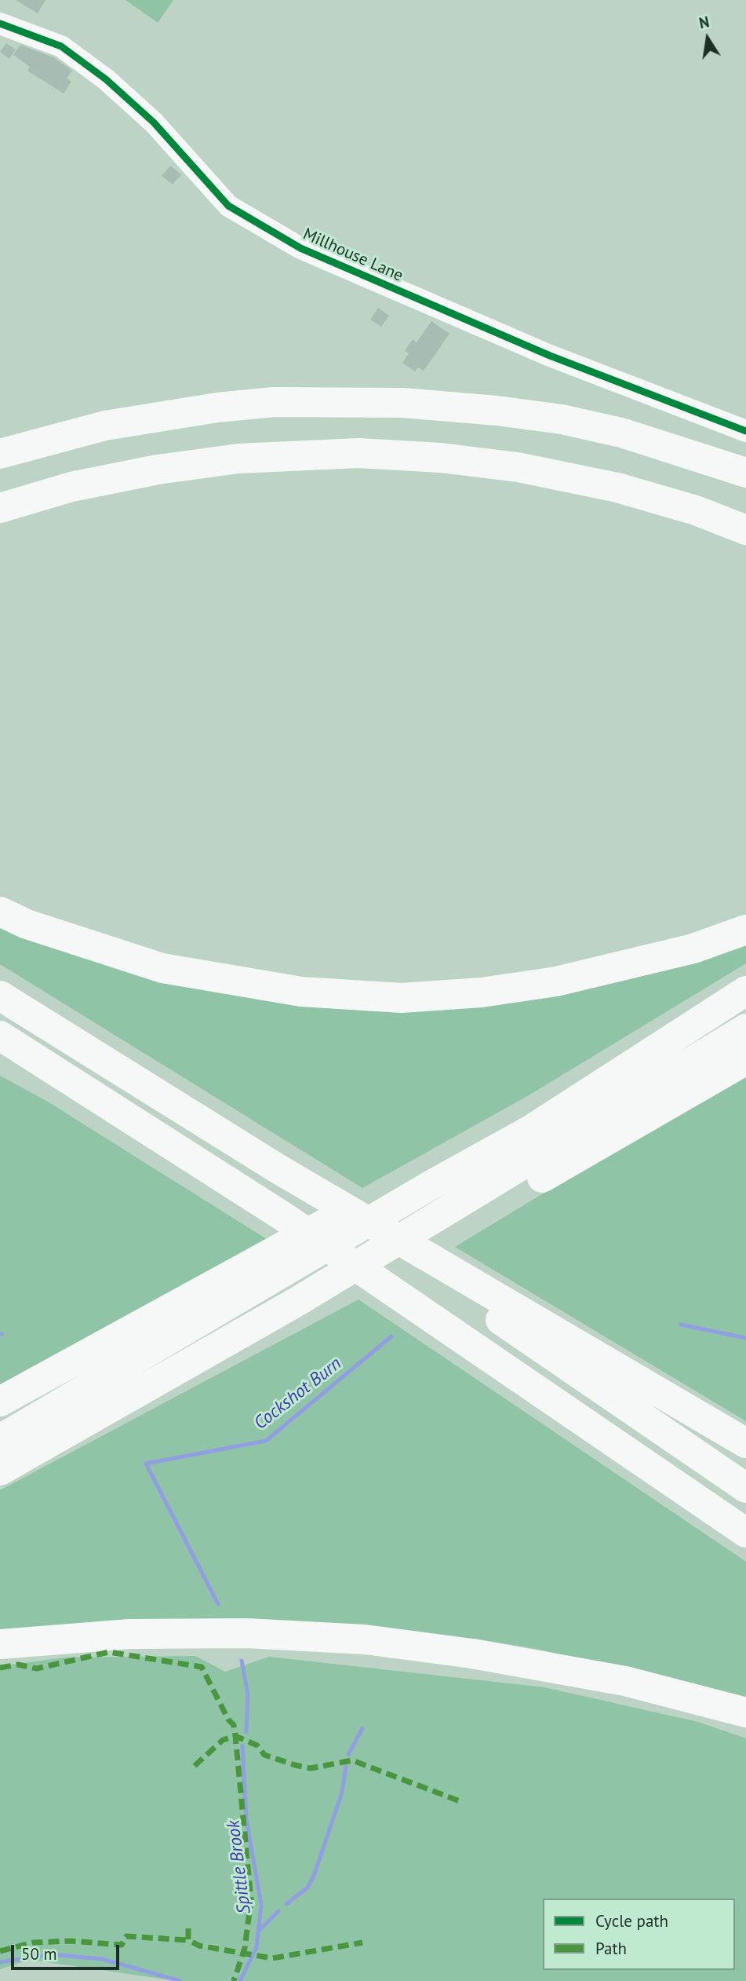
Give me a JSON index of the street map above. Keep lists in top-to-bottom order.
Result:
{
  "streets": {
    "street": ["Millhouse Lane"]
  },
  "water": ["Cockshot Burn", "Spittle Brook"],
  "legend": ["Cycle path", "Path"],
  "scale_bar": "50 m",
  "north": "top"
}
